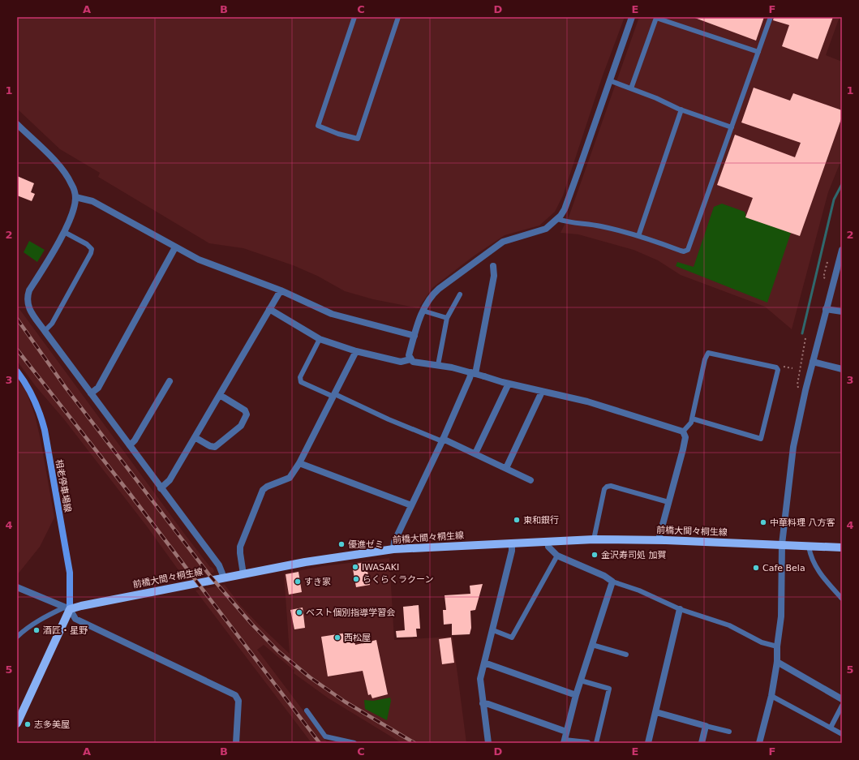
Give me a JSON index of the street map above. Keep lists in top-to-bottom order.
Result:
{
  "streets": {
    "main road": ["相老停車場線", "前橋大間々桐生線"]
  },
  "crossings": [
    ["相老停車場線", "前橋大間々桐生線"]
  ],
  "places": [
    "東和銀行",
    "中華料理 八方客",
    "優進ゼミ",
    "金沢寿司処 加賀",
    "IWASAKI",
    "Cafe Bela",
    "らくらくラクーン",
    "すき家",
    "ベスト個別指導学習会",
    "酒匠・星野",
    "西松屋",
    "志多美屋"
  ],
  "grid": {
    "columns": [
      "A",
      "B",
      "C",
      "D",
      "E",
      "F"
    ],
    "rows": [
      "1",
      "2",
      "3",
      "4",
      "5"
    ]
  }
}
